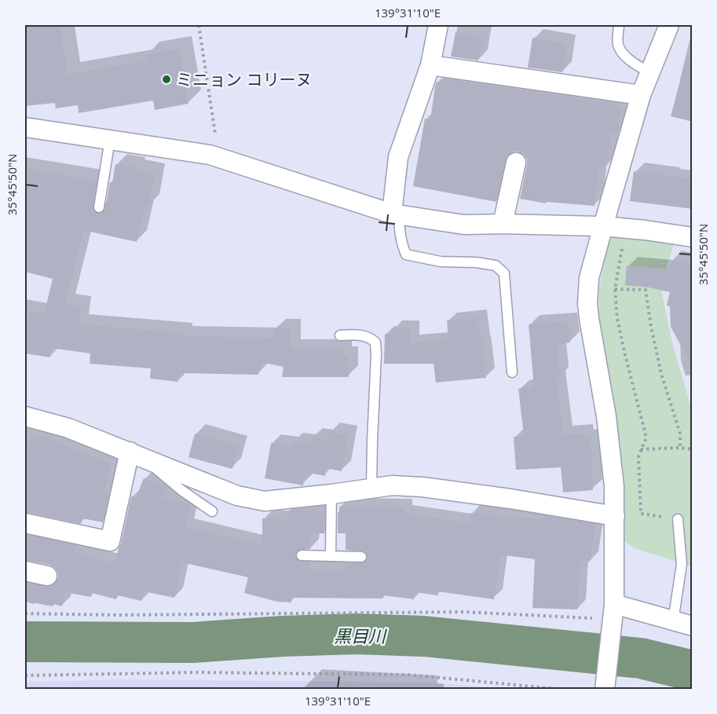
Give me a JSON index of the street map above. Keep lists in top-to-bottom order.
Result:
{
  "water": ["黒目川"],
  "places": ["ミニョン コリーヌ"],
  "coordinates": ["139°31'10\"E", "35°45'50\"N"]
}
